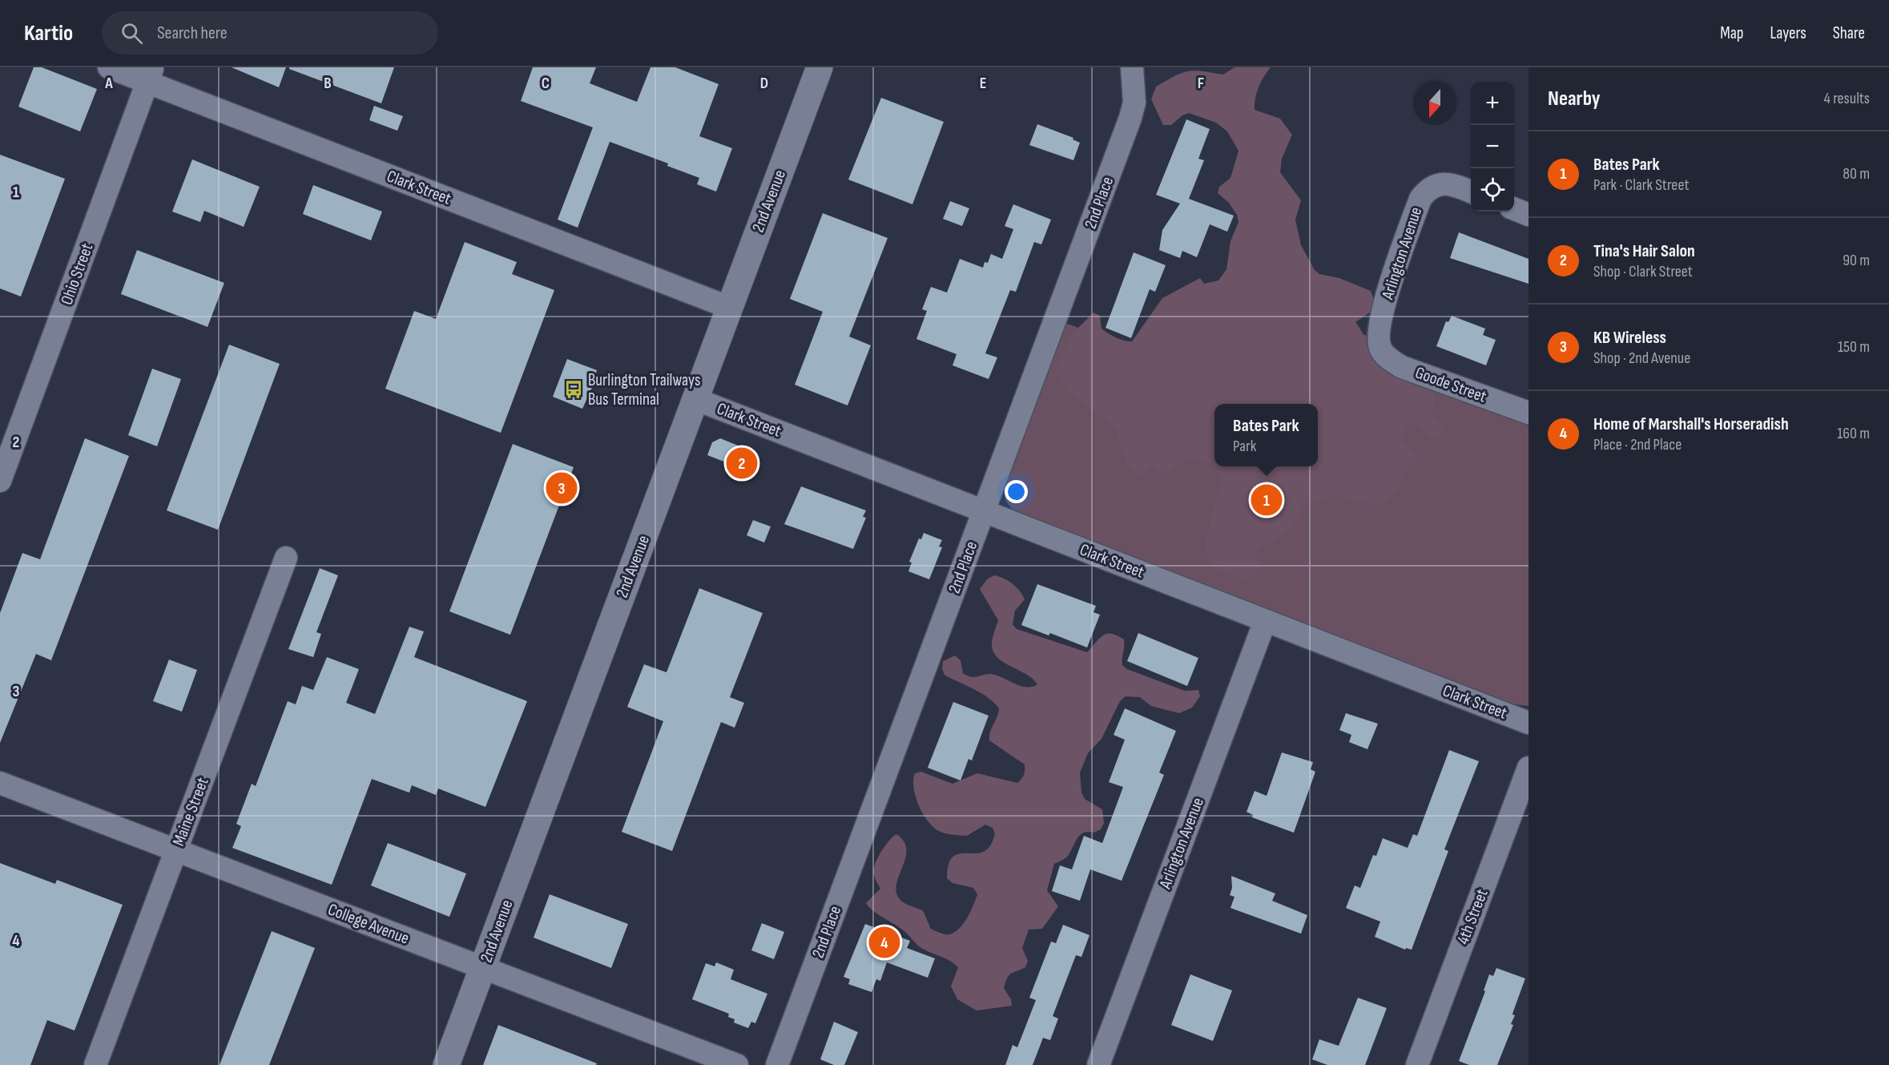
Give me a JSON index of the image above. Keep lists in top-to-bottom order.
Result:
{
  "streets": {
    "main road": ["2nd Avenue"],
    "street": [
      "Clark Street",
      "2nd Place",
      "Arlington Avenue",
      "Ohio Street",
      "Goode Street",
      "Maine Street",
      "4th Street",
      "College Avenue"
    ]
  },
  "crossings": [
    ["Clark Street", "2nd Avenue"],
    ["Clark Street", "2nd Place"],
    ["Clark Street", "Arlington Avenue"],
    ["Clark Street", "Ohio Street"],
    ["2nd Avenue", "College Avenue"],
    ["Arlington Avenue", "Goode Street"],
    ["Maine Street", "College Avenue"]
  ],
  "places": {
    "bus stop": ["Burlington Trailways Bus Terminal"]
  },
  "north": "bottom",
  "page": {
    "header": "Kartio",
    "search": "Search here",
    "nav": ["Map", "Layers", "Share"],
    "heading": ["Nearby", "4 results"],
    "map_buttons": ["+", "−"],
    "list": [
      {
        "mark": "1",
        "name": "Bates Park",
        "note": "Park · Clark Street",
        "value": "80 m"
      },
      {
        "mark": "2",
        "name": "Tina's Hair Salon",
        "note": "Shop · Clark Street",
        "value": "90 m"
      },
      {
        "mark": "3",
        "name": "KB Wireless",
        "note": "Shop · 2nd Avenue",
        "value": "150 m"
      },
      {
        "mark": "4",
        "name": "Home of Marshall's Horseradish",
        "note": "Place · 2nd Place",
        "value": "160 m"
      }
    ],
    "popup": ["Bates Park", "Park"],
    "pins": [
      "2",
      "3",
      "1",
      "4"
    ]
  },
  "grid": {
    "columns": [
      "A",
      "B",
      "C",
      "D",
      "E",
      "F"
    ],
    "rows": [
      "1",
      "2",
      "3",
      "4"
    ]
  }
}
